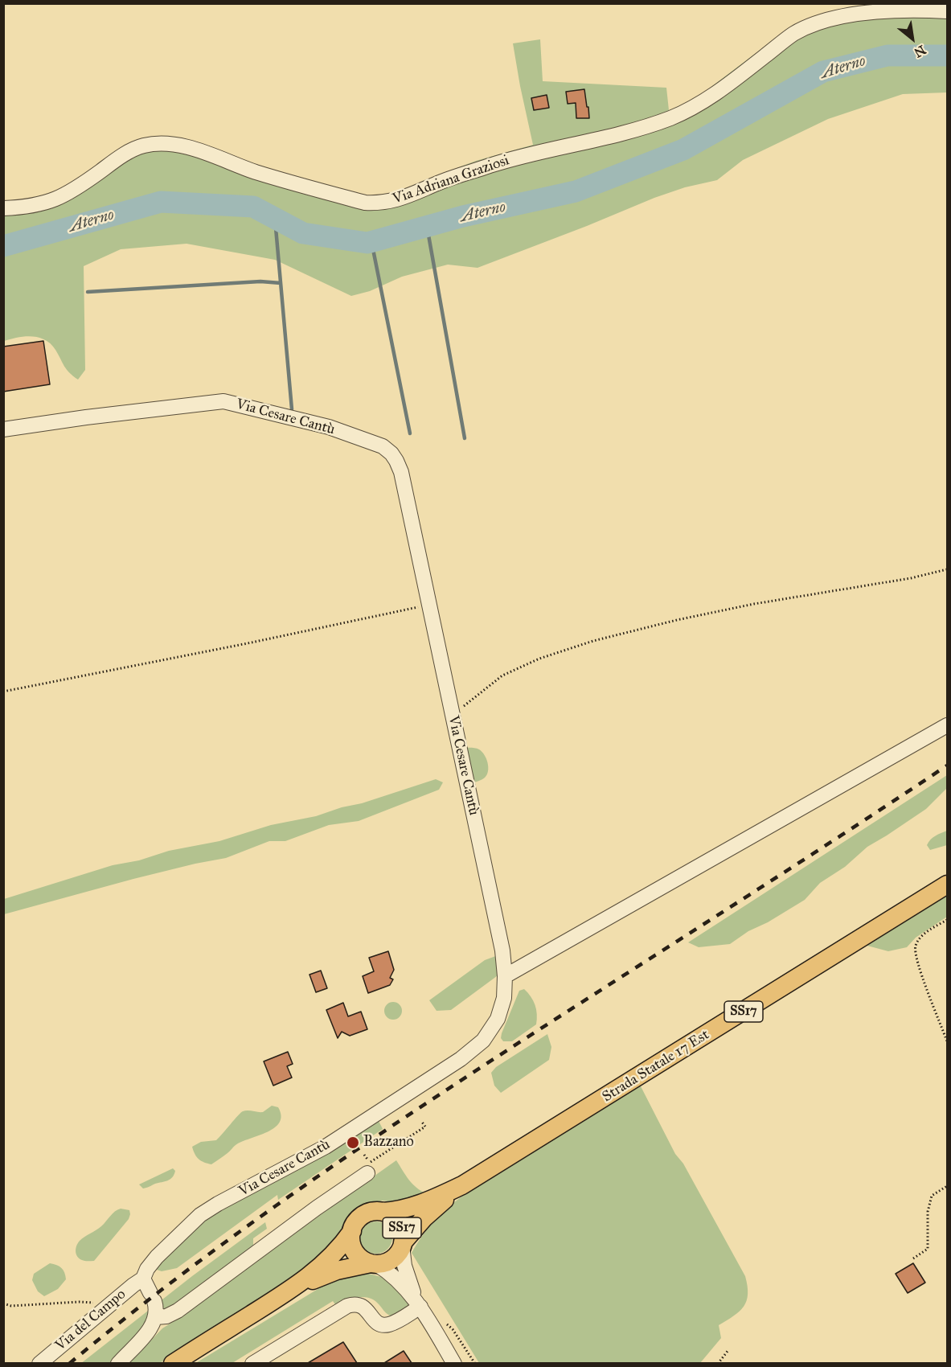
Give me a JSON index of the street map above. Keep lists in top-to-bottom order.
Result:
{
  "streets": {
    "main road": ["SS17", "Strada Statale 17 Est"],
    "street": ["Via Adriana Graziosi", "Via Cesare Cantù", "Via del Campo"]
  },
  "crossings": [
    ["Via Cesare Cantù", "Via del Campo"],
    ["SS17", "Strada Statale 17 Est"]
  ],
  "water": ["Aterno"],
  "places": ["Bazzano"],
  "north": "bottom right"
}
